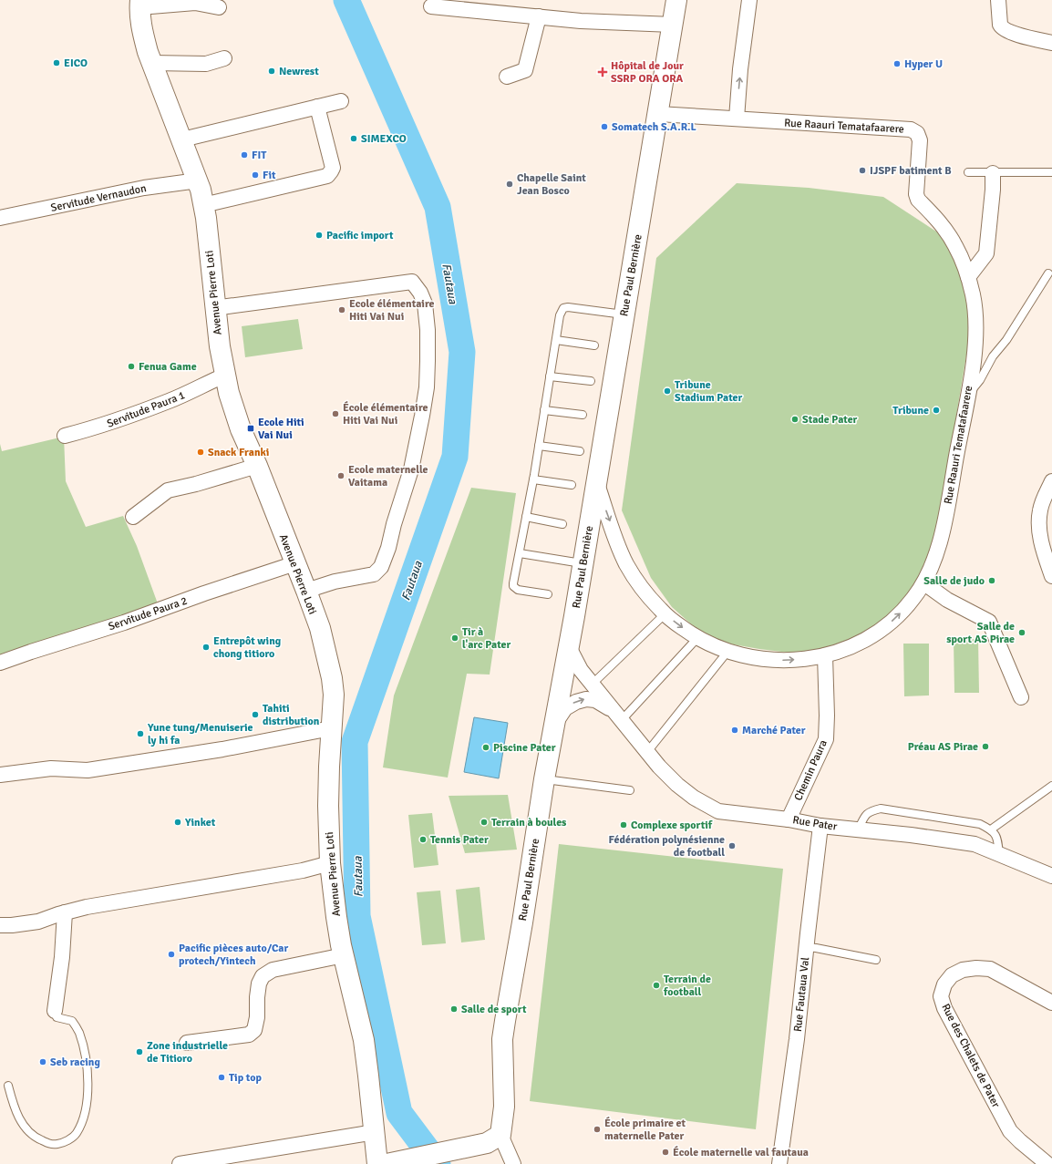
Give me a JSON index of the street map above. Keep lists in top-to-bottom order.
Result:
{
  "streets": {
    "main road": ["Rue Paul Bernière", "Avenue Pierre Loti"],
    "street": [
      "Rue Raauri Tematafaarere",
      "Servitude Vernaudon",
      "Servitude Paura 1",
      "Servitude Paura 2",
      "Chemin Paura",
      "Rue Pater",
      "Rue Fautaua Val",
      "Rue des Chalets de Pater"
    ]
  },
  "crossings": [
    ["Rue Raauri Tematafaarere", "Rue Paul Bernière"],
    ["Rue Raauri Tematafaarere", "Chemin Paura"],
    ["Servitude Vernaudon", "Avenue Pierre Loti"],
    ["Rue Paul Bernière", "Rue Pater"],
    ["Avenue Pierre Loti", "Servitude Paura 1"],
    ["Avenue Pierre Loti", "Servitude Paura 2"],
    ["Chemin Paura", "Rue Pater"],
    ["Rue Pater", "Rue Fautaua Val"]
  ],
  "water": ["Fautaua"],
  "places": {
    "other": [
      "EICO",
      "Hyper U",
      "Newrest",
      "Somatech S.A.R.L",
      "SIMEXCO",
      "FIT",
      "IJSPF batiment B",
      "Fit",
      "Chapelle Saint Jean Bosco",
      "Pacific import",
      "Ecole élémentaire Hiti Vai Nui",
      "Fenua Game",
      "Tribune Stadium Pater",
      "Tribune",
      "École élémentaire Hiti Vai Nui",
      "Stade Pater",
      "Snack Franki",
      "Ecole maternelle Vaitama",
      "Salle de judo",
      "Salle de sport AS Pirae",
      "Tir à l'arc Pater",
      "Entrepôt wing chong titioro",
      "Tahiti distribution",
      "Marché Pater",
      "Yune tung/Menuiserie ly hi fa",
      "Préau AS Pirae",
      "Piscine Pater",
      "Yinket",
      "Terrain à boules",
      "Complexe sportif",
      "Tennis Pater",
      "Fédération polynésienne de football",
      "Pacific pièces auto/Car protech/Yintech",
      "Terrain de football",
      "Salle de sport",
      "Zone industrielle de Titioro",
      "Seb racing",
      "Tip top",
      "École primaire et maternelle Pater",
      "École maternelle val fautaua"
    ],
    "health": ["Hôpital de Jour SSRP ORA ORA"],
    "transit": ["Ecole Hiti Vai Nui"]
  }
}
